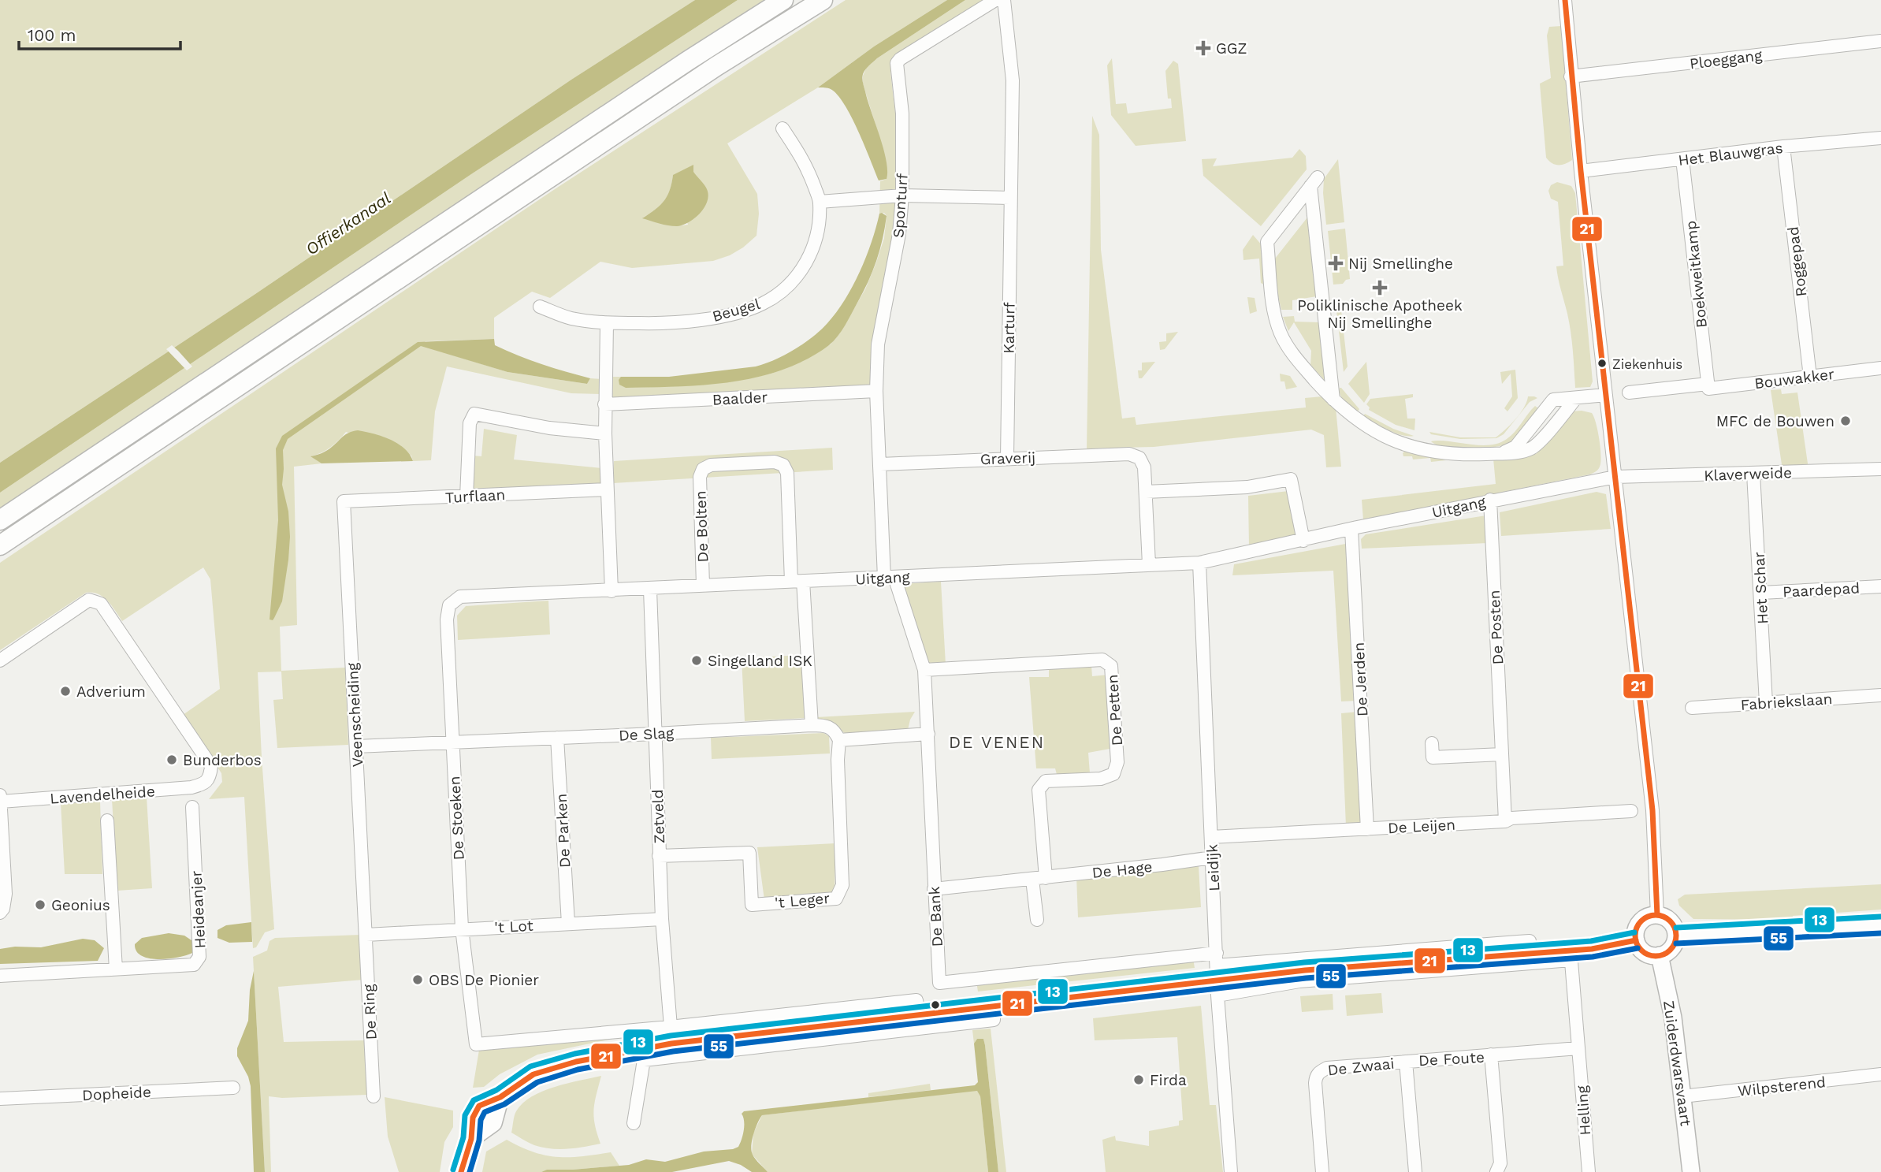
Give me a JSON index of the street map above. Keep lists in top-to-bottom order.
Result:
{
  "streets": {
    "main road": ["Zuiderdwarsvaart"],
    "street": [
      "Ploeggang",
      "Het Blauwgras",
      "Sponturf",
      "Roggepad",
      "Boekweitkamp",
      "Beugel",
      "Karturf",
      "Bouwakker",
      "Baalder",
      "Graverij",
      "Klaverweide",
      "Turflaan",
      "Uitgang",
      "De Bolten",
      "Het Schar",
      "Paardepad",
      "De Posten",
      "De Jerden",
      "Fabriekslaan",
      "De Petten",
      "Veenscheiding",
      "De Slag",
      "Lavendelheide",
      "Zetveld",
      "De Stoeken",
      "De Leijen",
      "De Parken",
      "Leidijk",
      "De Hage",
      "'t Leger",
      "Heideanjer",
      "De Bank",
      "'t Lot",
      "De Ring",
      "De Foute",
      "De Zwaai",
      "Wilpsterend",
      "Dopheide",
      "Helling"
    ]
  },
  "crossings": [
    ["Het Blauwgras", "Roggepad"],
    ["Het Blauwgras", "Boekweitkamp"],
    ["Sponturf", "Baalder"],
    ["Sponturf", "Graverij"],
    ["Roggepad", "Bouwakker"],
    ["Boekweitkamp", "Bouwakker"],
    ["Karturf", "Graverij"],
    ["Graverij", "Uitgang"],
    ["Klaverweide", "Uitgang"],
    ["Klaverweide", "Het Schar"],
    ["Turflaan", "Veenscheiding"],
    ["Uitgang", "De Bolten"],
    ["Uitgang", "De Posten"],
    ["Uitgang", "De Jerden"],
    ["Uitgang", "Zetveld"],
    ["Uitgang", "De Stoeken"],
    ["Uitgang", "Leidijk"],
    ["Uitgang", "De Bank"],
    ["Het Schar", "Paardepad"],
    ["Het Schar", "Fabriekslaan"],
    ["De Posten", "De Leijen"],
    ["De Jerden", "De Leijen"],
    ["De Petten", "De Hage"],
    ["De Petten", "De Bank"],
    ["Veenscheiding", "De Slag"],
    ["Veenscheiding", "'t Lot"],
    ["Veenscheiding", "De Ring"],
    ["De Slag", "Zetveld"],
    ["De Slag", "De Stoeken"],
    ["De Slag", "De Parken"],
    ["De Slag", "'t Leger"],
    ["Zetveld", "De Stoeken"],
    ["Zetveld", "'t Leger"],
    ["Zetveld", "'t Lot"],
    ["De Stoeken", "'t Lot"],
    ["De Leijen", "Leidijk"],
    ["De Parken", "'t Lot"],
    ["Leidijk", "De Hage"],
    ["Leidijk", "De Bank"],
    ["De Hage", "De Bank"],
    ["'t Lot", "De Ring"],
    ["De Foute", "De Zwaai"],
    ["Zuiderdwarsvaart", "Wilpsterend"]
  ],
  "districts": ["DE VENEN"],
  "water": ["Offierkanaal"],
  "places": {
    "health": ["GGZ", "Nij Smellinghe", "Poliklinische Apotheek Nij Smellinghe"],
    "other": [
      "Ziekenhuis",
      "MFC de Bouwen",
      "Singelland ISK",
      "Adverium",
      "Bunderbos",
      "Geonius",
      "OBS De Pionier",
      "Firda"
    ]
  },
  "lines": ["transit line 21", "transit line 13", "transit line 55"],
  "scale_bar": "100 m"
}
